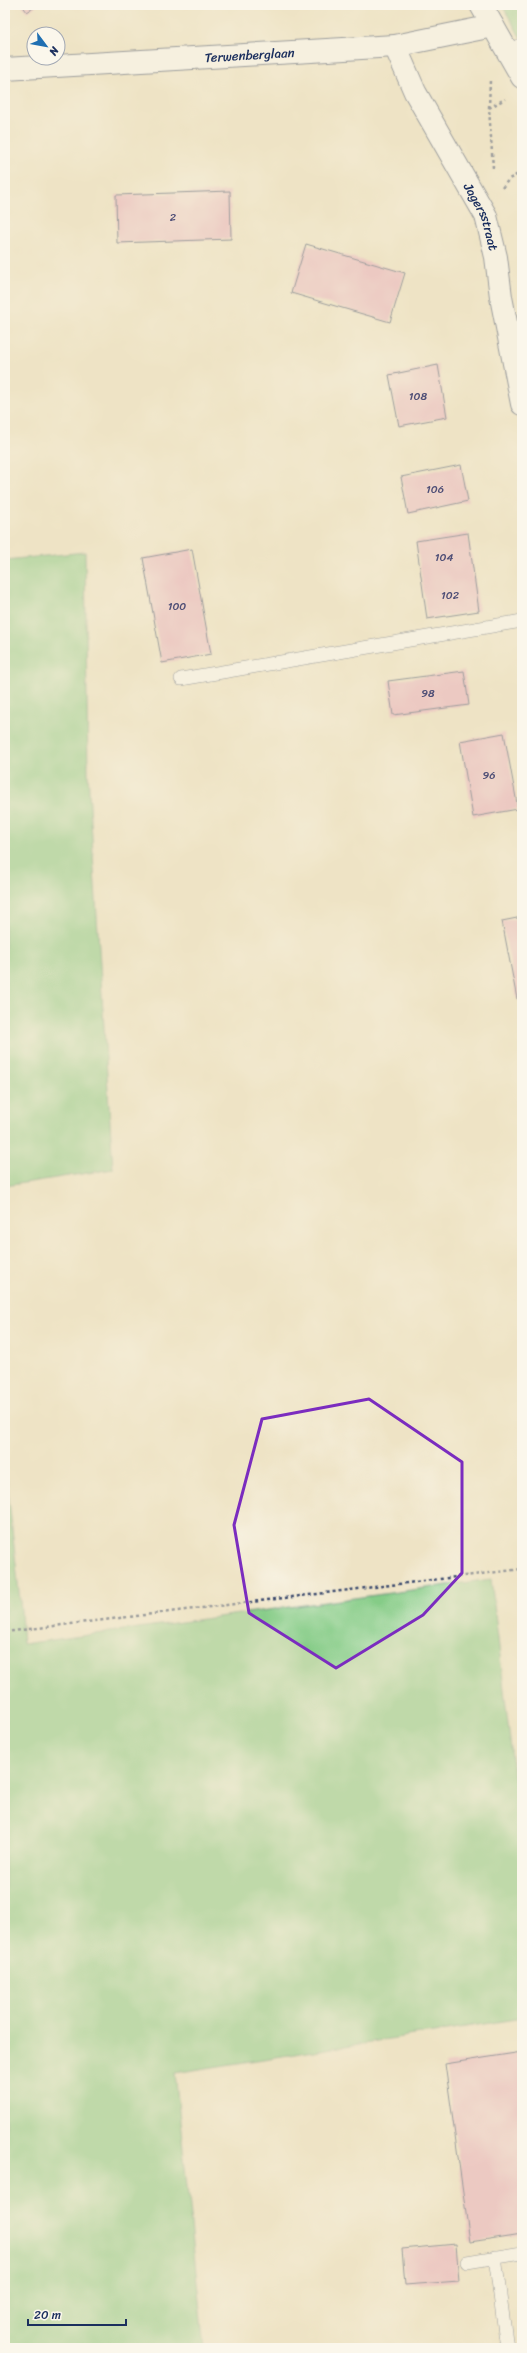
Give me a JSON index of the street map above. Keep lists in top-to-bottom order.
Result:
{
  "streets": {
    "street": ["Terwenberglaan", "Jagersstraat"]
  },
  "crossings": [
    ["Terwenberglaan", "Jagersstraat"]
  ],
  "house_numbers": [
    "2",
    "108",
    "106",
    "104",
    "102",
    "100",
    "98",
    "96"
  ],
  "scale_bar": "20 m",
  "north": "bottom right"
}
